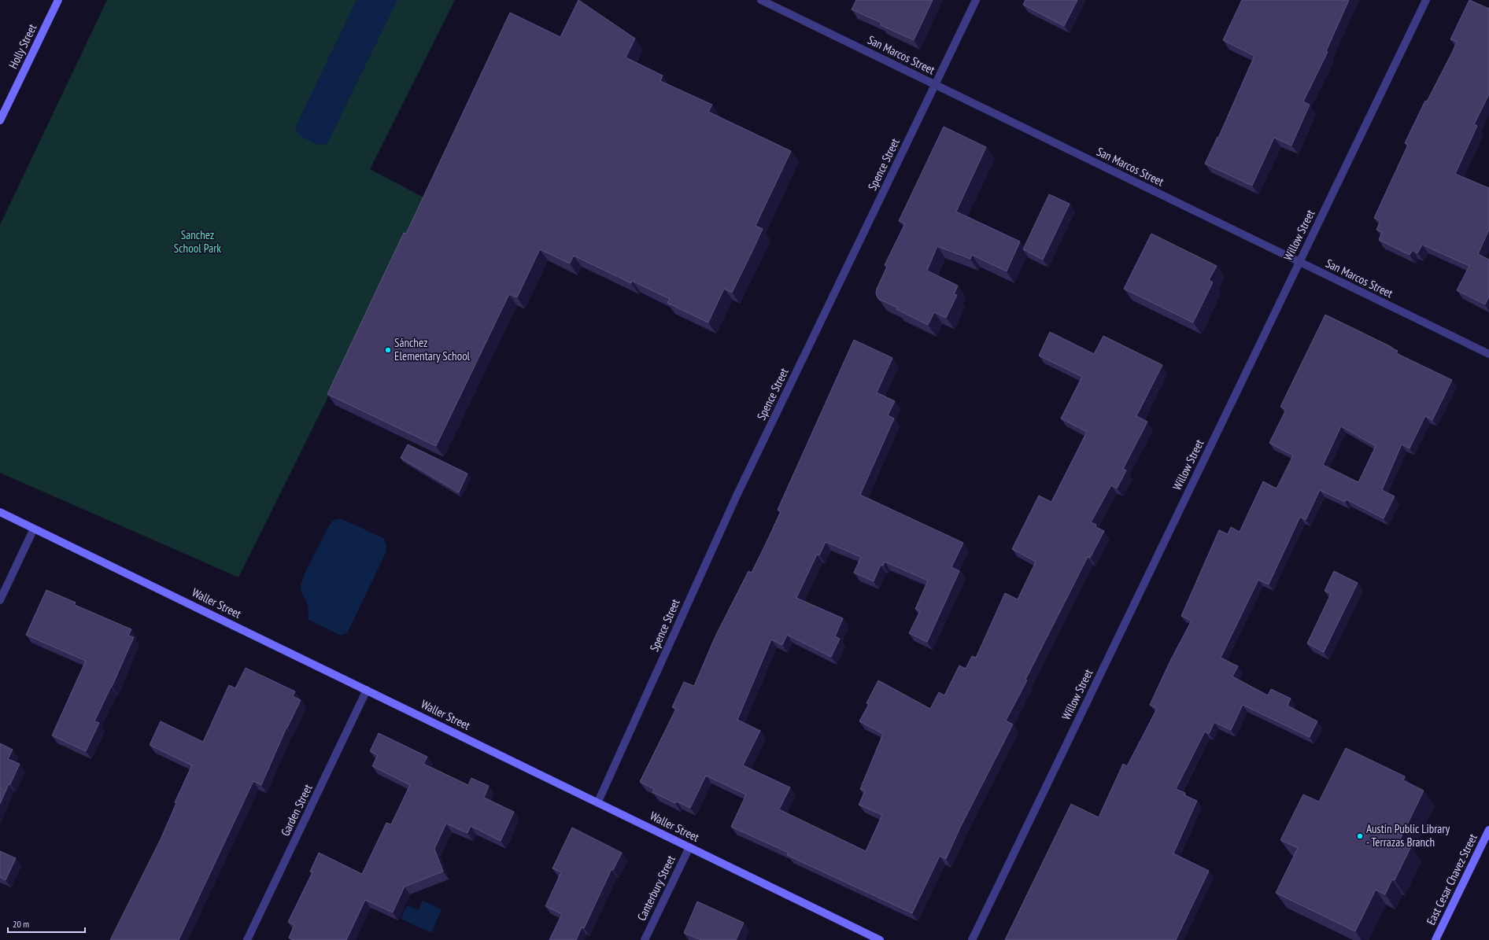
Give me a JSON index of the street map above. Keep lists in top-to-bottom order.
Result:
{
  "streets": {
    "street": [
      "Holly Street",
      "San Marcos Street",
      "Spence Street",
      "Willow Street",
      "Waller Street",
      "Garden Street",
      "East Cesar Chavez Street",
      "Canterbury Street"
    ]
  },
  "crossings": [
    ["San Marcos Street", "Spence Street"],
    ["San Marcos Street", "Willow Street"],
    ["Spence Street", "Waller Street"],
    ["Waller Street", "Garden Street"],
    ["Waller Street", "Canterbury Street"]
  ],
  "parks": ["Sanchez School Park"],
  "places": ["Sánchez Elementary School", "Austin Public Library - Terrazas Branch"],
  "scale_bar": "20 m"
}
